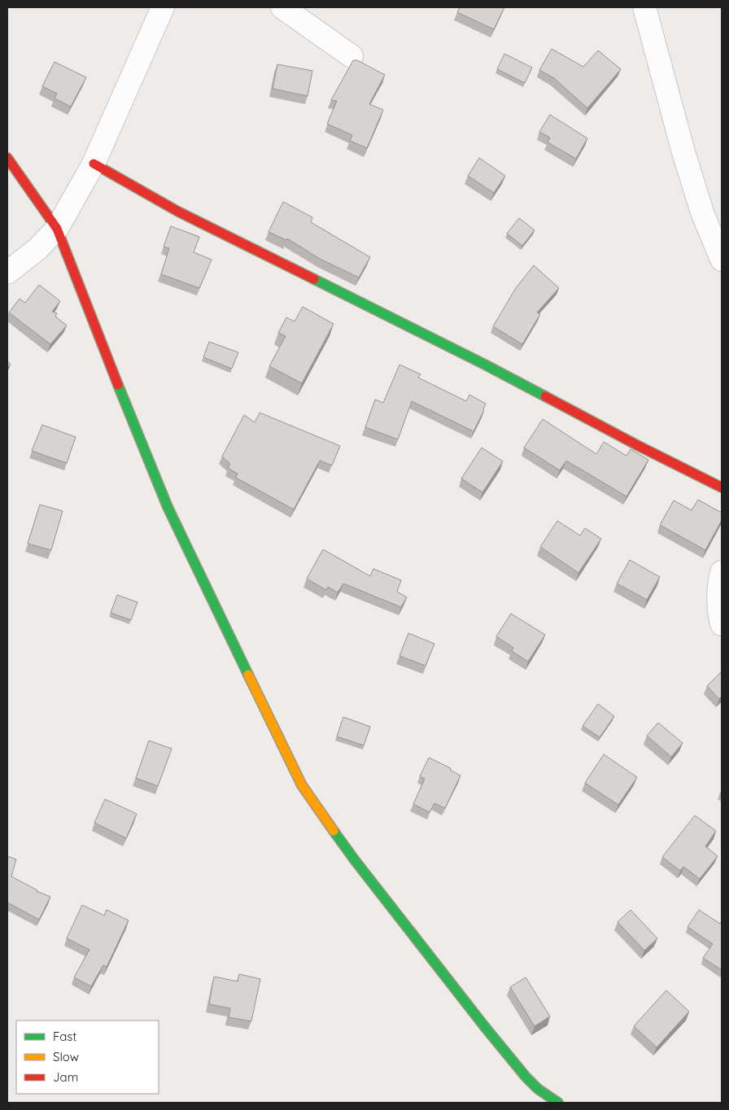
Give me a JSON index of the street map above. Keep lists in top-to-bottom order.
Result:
{
  "legend": ["Fast", "Slow", "Jam"]
}
